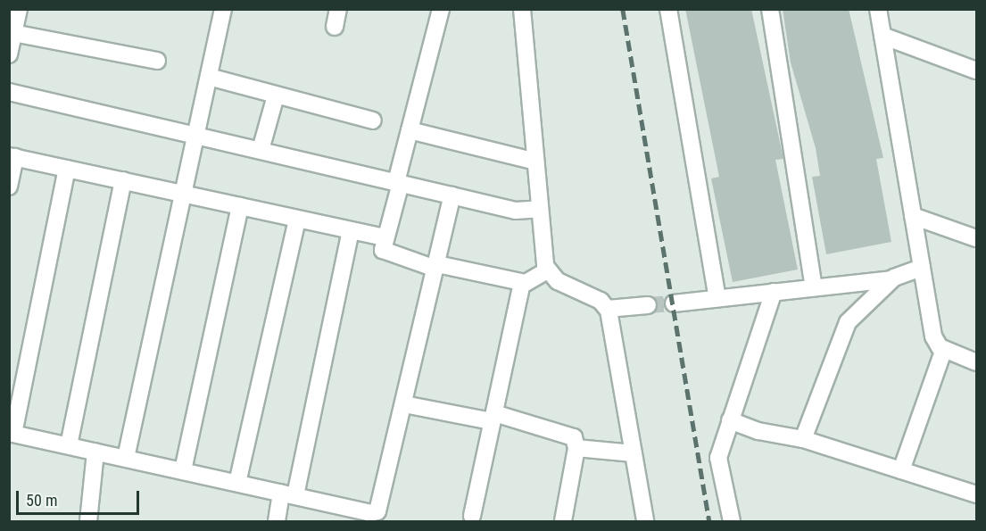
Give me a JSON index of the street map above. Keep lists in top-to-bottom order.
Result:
{
  "scale_bar": "50 m"
}
